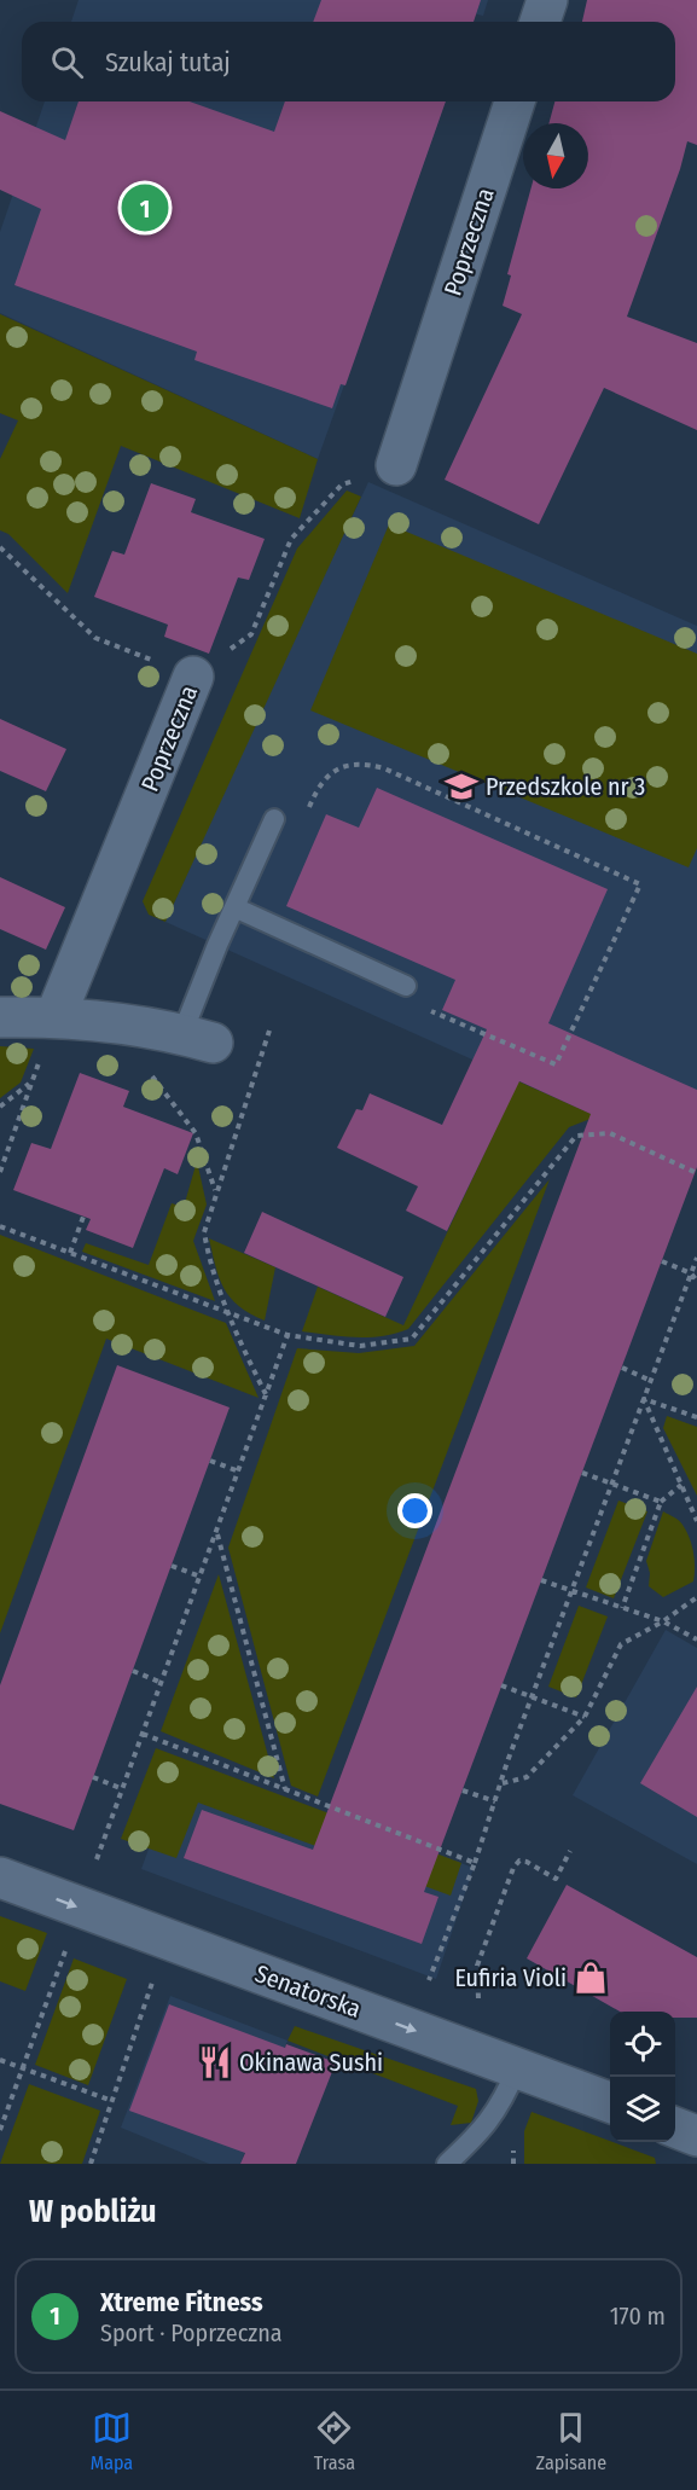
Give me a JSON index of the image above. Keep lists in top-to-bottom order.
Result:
{
  "streets": {
    "street": ["Poprzeczna", "Senatorska"]
  },
  "one_way": ["Senatorska"],
  "places": {
    "school or university": ["Przedszkole nr 3"],
    "shop": ["Eufiria Violi"],
    "restaurant": ["Okinawa Sushi"]
  },
  "north": "bottom",
  "page": {
    "search": "Szukaj tutaj",
    "pins": "1",
    "heading": "W pobliżu",
    "list": [
      {
        "mark": "1",
        "name": "Xtreme Fitness",
        "note": "Sport · Poprzeczna",
        "value": "170 m"
      }
    ],
    "nav": ["Mapa", "Trasa", "Zapisane"]
  }
}
